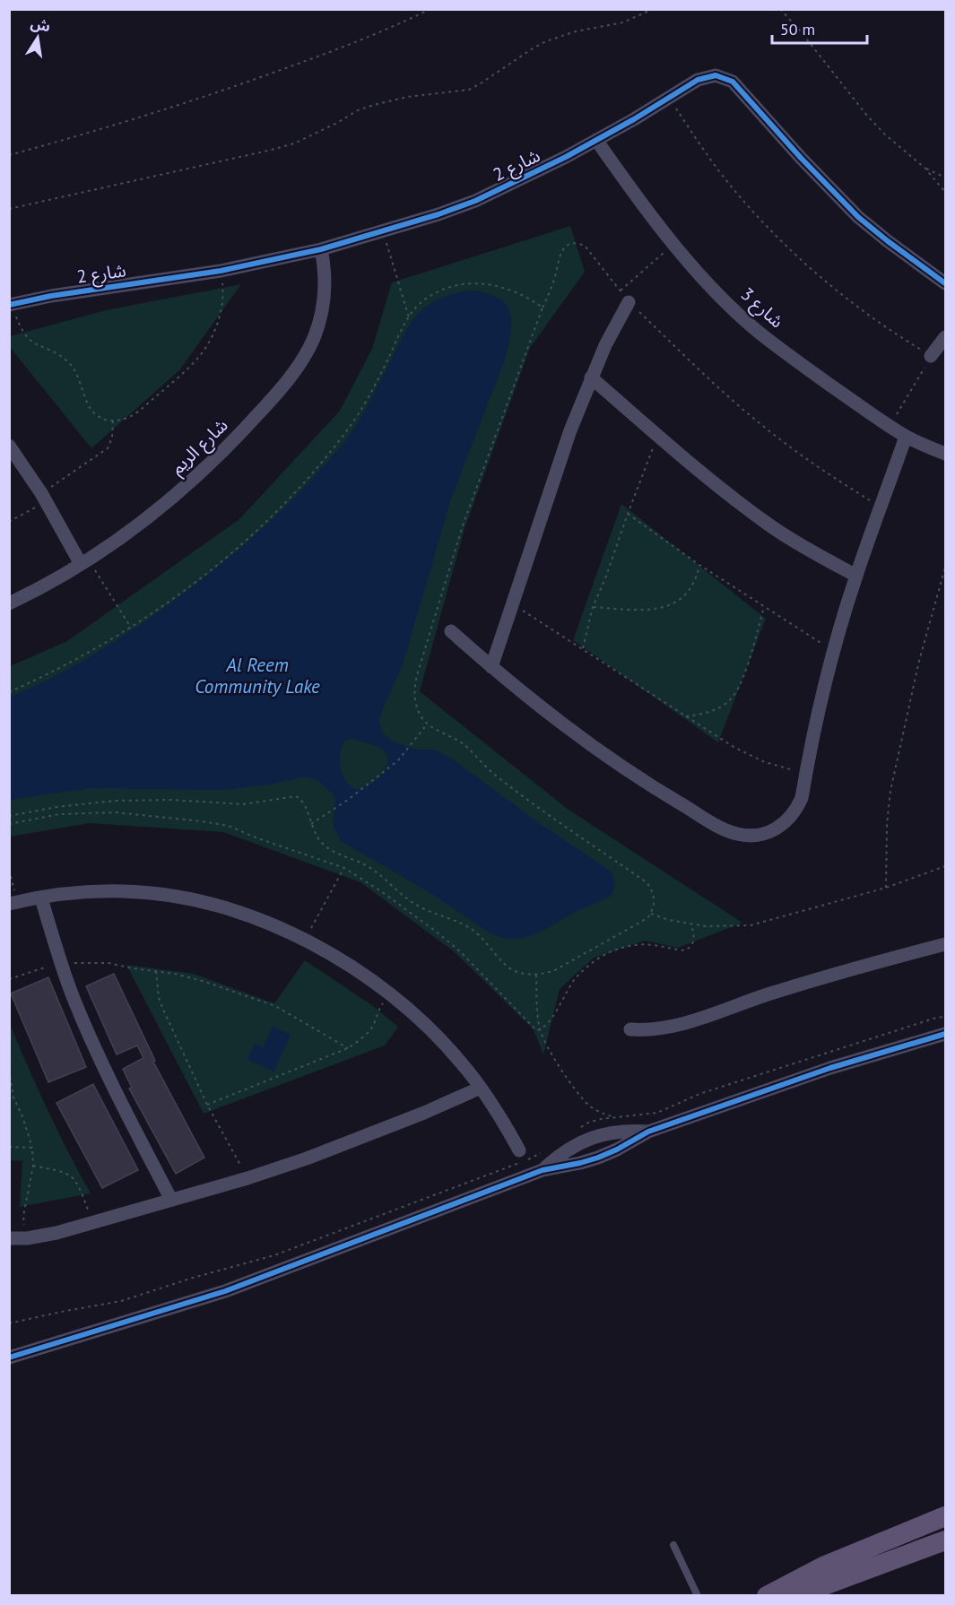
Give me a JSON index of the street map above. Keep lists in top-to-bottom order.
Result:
{
  "streets": {
    "street": ["شارع 2", "شارع 3", "شارع الريم"]
  },
  "crossings": [
    ["شارع 2", "شارع 3"],
    ["شارع 2", "شارع الريم"]
  ],
  "water": ["Al Reem Community Lake"],
  "scale_bar": "50 m",
  "north": "top"
}
